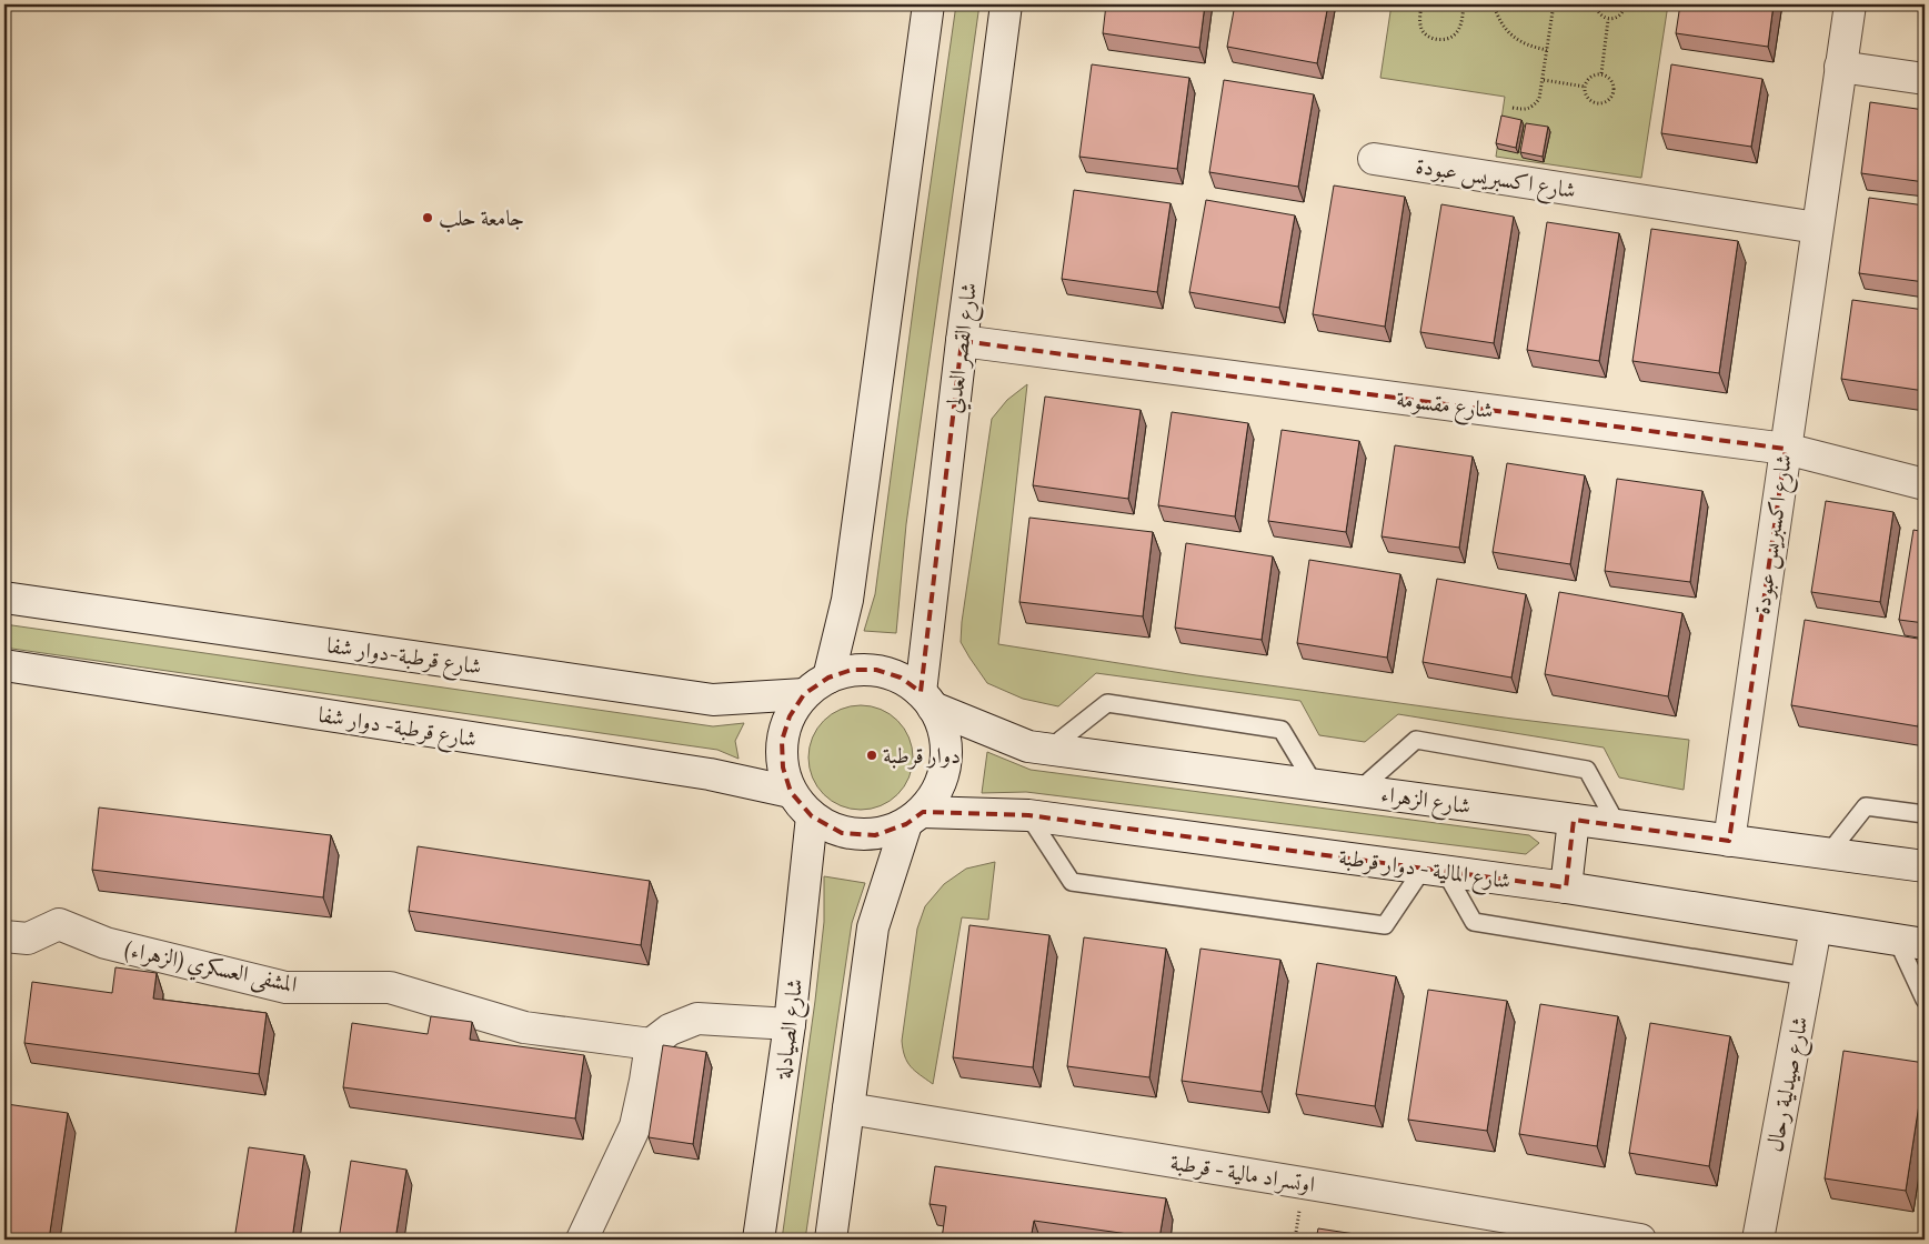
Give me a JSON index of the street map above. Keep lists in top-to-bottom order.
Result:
{
  "streets": {
    "street": [
      "شارع اكسبريس عبودة",
      "شارع القصر العدلي",
      "شارع مقسومة",
      "شارع قرطبة-دوار شفا",
      "شارع قرطبة- دوار شفا",
      "شارع الزهراء",
      "شارع المالية - دوار قرطبة",
      "المشفى العسكري (الزهراء)",
      "شارع الصيادلة",
      "شارع صيدلية رحال",
      "اوتسراد مالية - قرطبة"
    ]
  },
  "crossings": [
    ["شارع اكسبريس عبودة", "شارع مقسومة"],
    ["شارع اكسبريس عبودة", "شارع الزهراء"],
    ["شارع القصر العدلي", "شارع مقسومة"],
    ["شارع القصر العدلي", "شارع قرطبة-دوار شفا"],
    ["شارع القصر العدلي", "شارع قرطبة- دوار شفا"],
    ["شارع القصر العدلي", "شارع الزهراء"],
    ["شارع القصر العدلي", "شارع المالية - دوار قرطبة"],
    ["شارع القصر العدلي", "شارع الصيادلة"],
    ["شارع قرطبة-دوار شفا", "شارع قرطبة- دوار شفا"],
    ["شارع قرطبة-دوار شفا", "شارع الزهراء"],
    ["شارع قرطبة-دوار شفا", "شارع المالية - دوار قرطبة"],
    ["شارع قرطبة-دوار شفا", "شارع الصيادلة"],
    ["شارع قرطبة- دوار شفا", "شارع الزهراء"],
    ["شارع قرطبة- دوار شفا", "شارع المالية - دوار قرطبة"],
    ["شارع قرطبة- دوار شفا", "شارع الصيادلة"],
    ["شارع الزهراء", "شارع المالية - دوار قرطبة"],
    ["شارع الزهراء", "شارع الصيادلة"],
    ["شارع المالية - دوار قرطبة", "شارع الصيادلة"],
    ["شارع المالية - دوار قرطبة", "شارع صيدلية رحال"]
  ],
  "places": ["جامعة حلب", "دوار قرطبة"]
}
